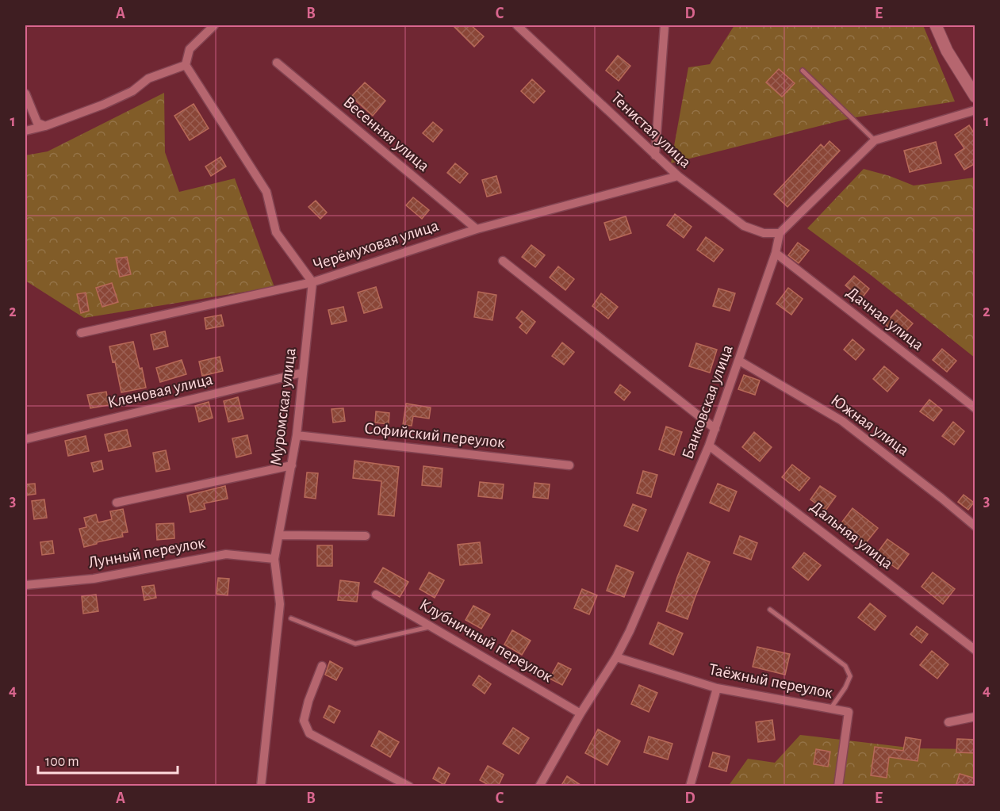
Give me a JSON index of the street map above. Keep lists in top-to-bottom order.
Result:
{
  "streets": {
    "street": [
      "Тенистая улица",
      "Весенняя улица",
      "Черёмуховая улица",
      "Дачная улица",
      "Кленовая улица",
      "Банковская улица",
      "Муромская улица",
      "Южная улица",
      "Софийский переулок",
      "Дальняя улица",
      "Лунный переулок",
      "Клубничный переулок",
      "Таёжный переулок"
    ]
  },
  "crossings": [
    ["Тенистая улица", "Черёмуховая улица"],
    ["Тенистая улица", "Банковская улица"],
    ["Весенняя улица", "Черёмуховая улица"],
    ["Черёмуховая улица", "Муромская улица"],
    ["Дачная улица", "Банковская улица"],
    ["Кленовая улица", "Муромская улица"],
    ["Банковская улица", "Южная улица"],
    ["Банковская улица", "Дальняя улица"],
    ["Банковская улица", "Клубничный переулок"],
    ["Банковская улица", "Таёжный переулок"],
    ["Муромская улица", "Софийский переулок"],
    ["Муромская улица", "Лунный переулок"]
  ],
  "scale_bar": "100 m",
  "grid": {
    "columns": [
      "A",
      "B",
      "C",
      "D",
      "E"
    ],
    "rows": [
      "1",
      "2",
      "3",
      "4"
    ]
  }
}
